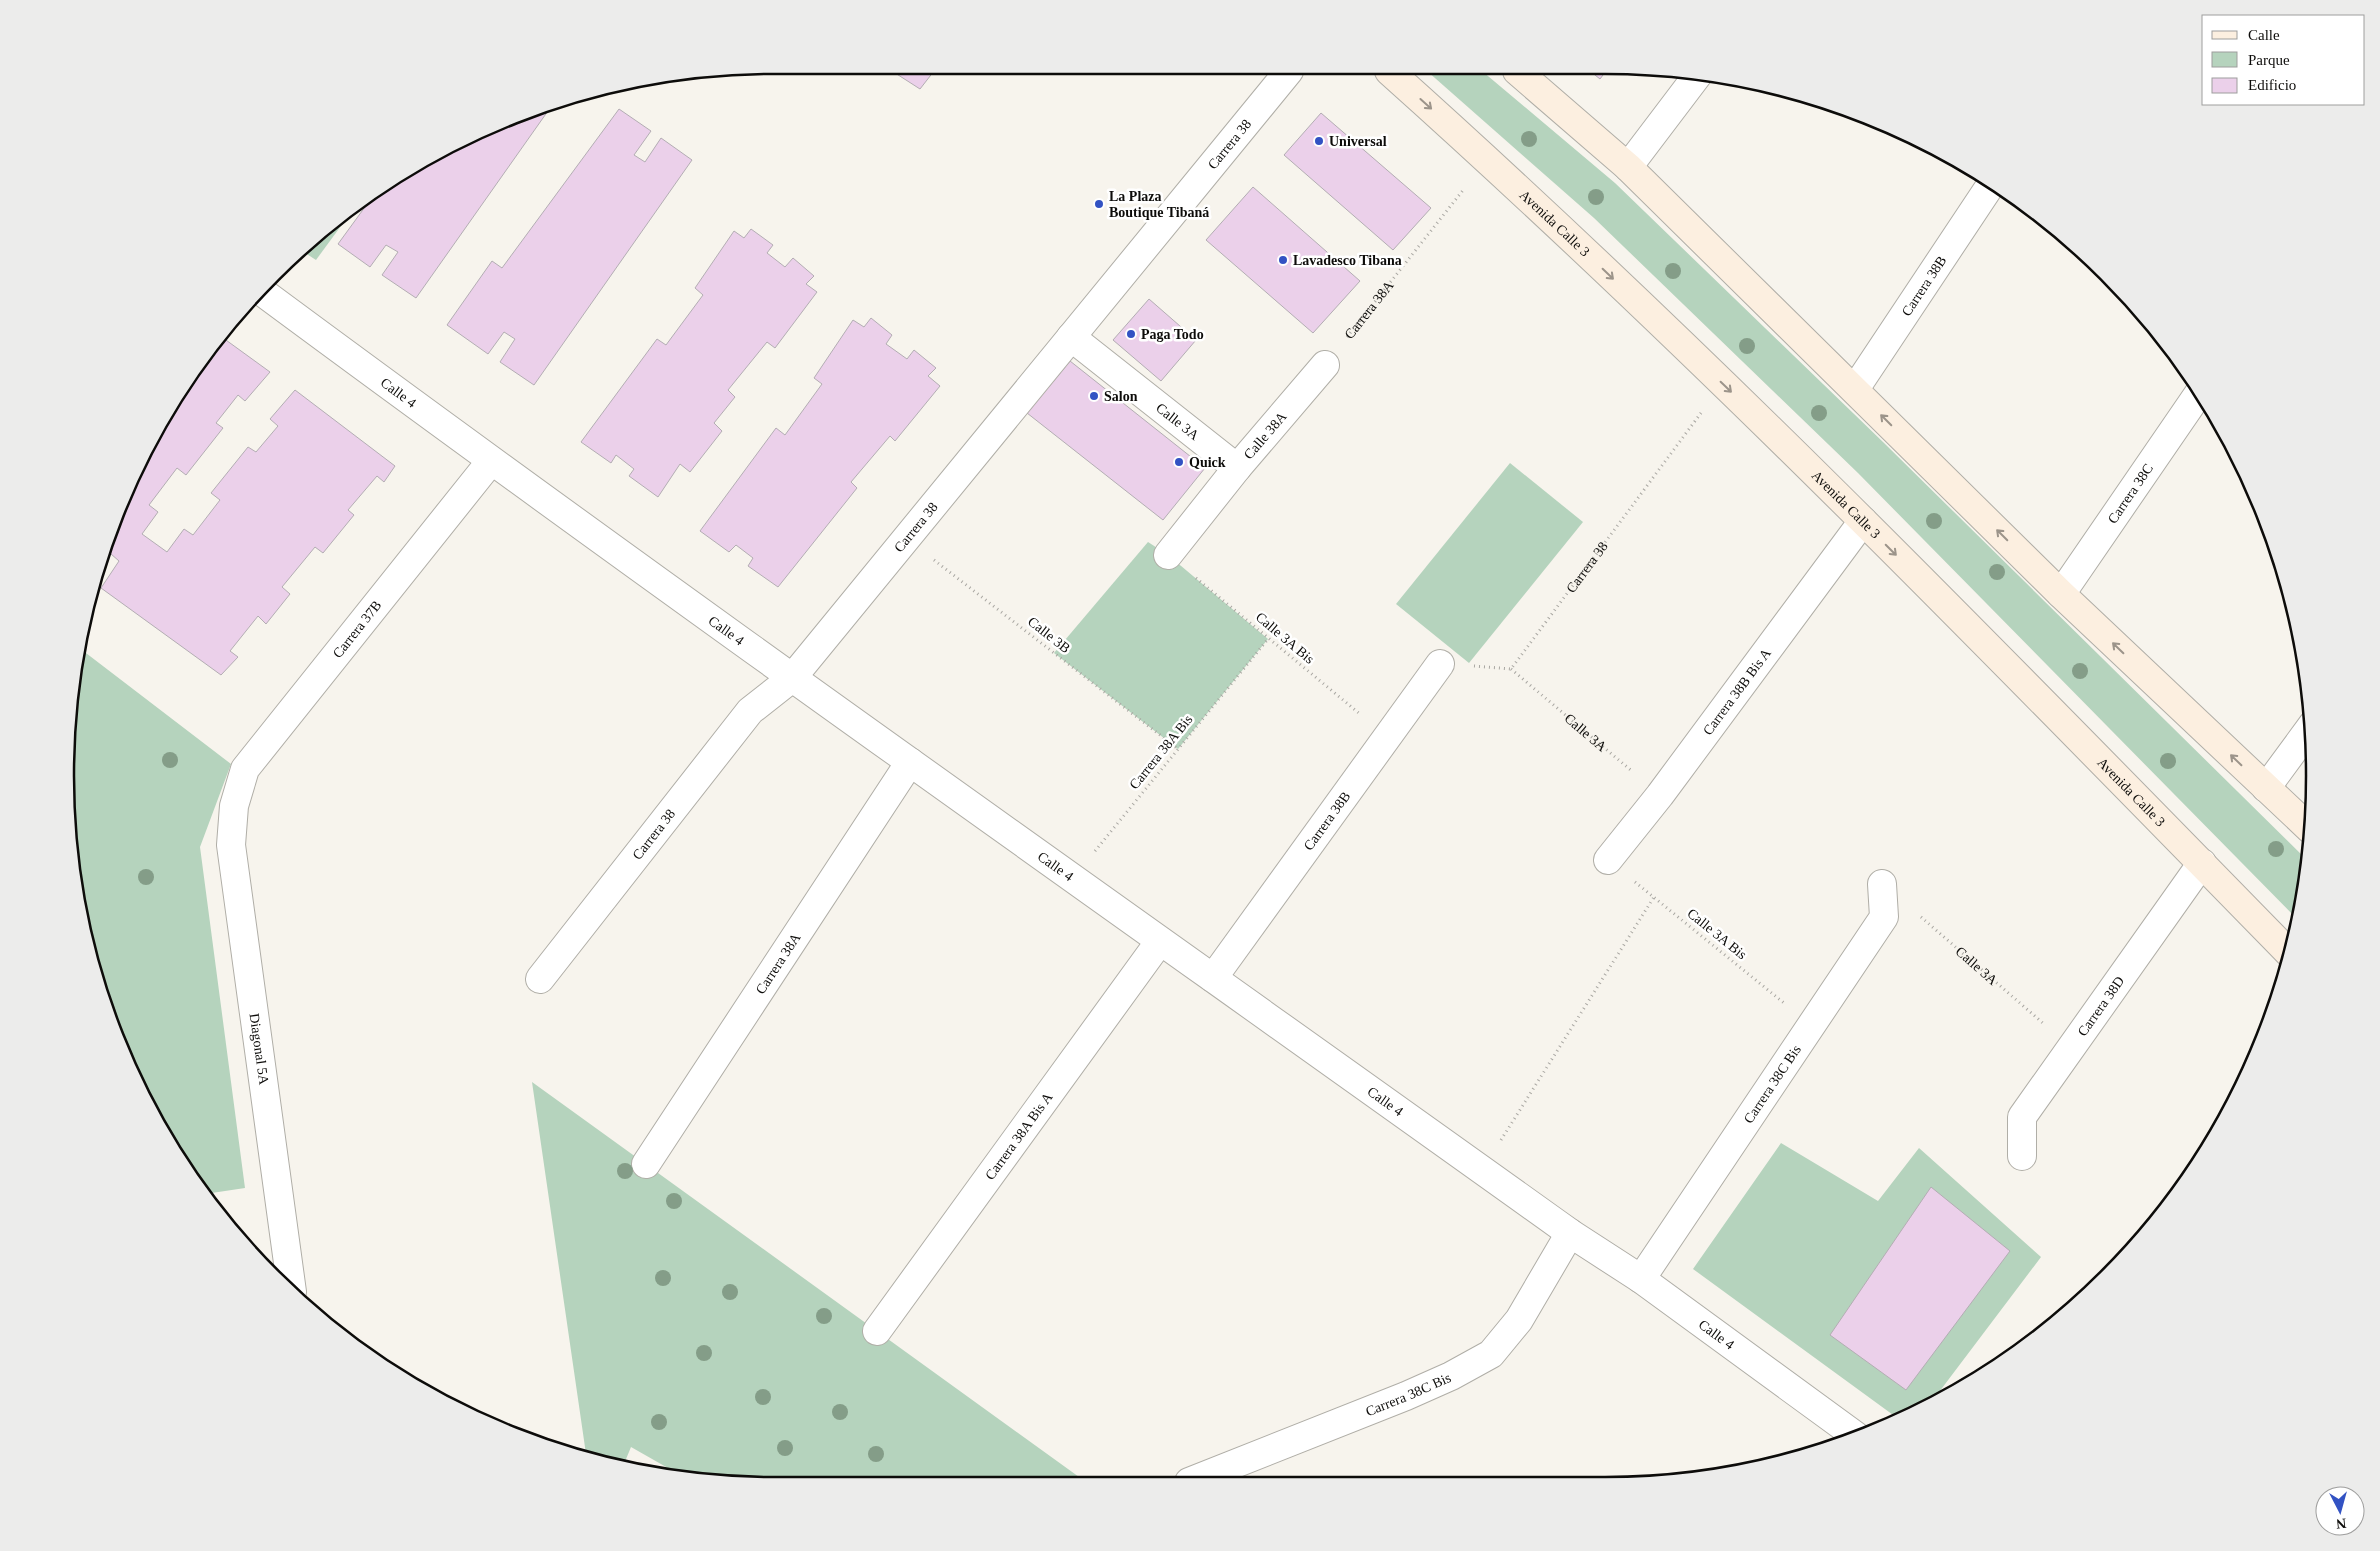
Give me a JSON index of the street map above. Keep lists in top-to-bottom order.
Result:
{
  "streets": {
    "main road": ["Avenida Calle 3"],
    "street": [
      "Carrera 38",
      "Carrera 38B",
      "Carrera 38A",
      "Calle 4",
      "Calle 3A",
      "Calle 38A",
      "Carrera 38C",
      "Carrera 37B",
      "Carrera 38B Bis A",
      "Carrera 38D",
      "Diagonal 5A",
      "Carrera 38C Bis",
      "Carrera 38A Bis A"
    ],
    "path": ["Calle 3B", "Calle 3A Bis", "Carrera 38A Bis"]
  },
  "crossings": [
    ["Carrera 38", "Calle 4"],
    ["Carrera 38", "Calle 3A"],
    ["Carrera 38", "Calle 3B"],
    ["Avenida Calle 3", "Carrera 38B Bis A"],
    ["Avenida Calle 3", "Carrera 38D"],
    ["Carrera 38B", "Calle 4"],
    ["Carrera 38B", "Calle 3A Bis"],
    ["Carrera 38A", "Calle 4"],
    ["Carrera 38A", "Calle 38A"],
    ["Calle 4", "Carrera 37B"],
    ["Calle 4", "Carrera 38A Bis"],
    ["Calle 4", "Carrera 38C Bis"],
    ["Calle 4", "Carrera 38A Bis A"],
    ["Calle 3A", "Calle 38A"],
    ["Calle 3A", "Carrera 38B Bis A"],
    ["Calle 3A", "Carrera 38D"],
    ["Calle 3A", "Carrera 38C Bis"],
    ["Calle 38A", "Calle 3A Bis"],
    ["Carrera 37B", "Diagonal 5A"],
    ["Calle 3B", "Carrera 38A Bis"],
    ["Calle 3A Bis", "Carrera 38B Bis A"],
    ["Calle 3A Bis", "Carrera 38A Bis"],
    ["Calle 3A Bis", "Carrera 38C Bis"]
  ],
  "places": [
    "Universal",
    "La Plaza Boutique Tibaná",
    "Lavadesco Tibana",
    "Paga Todo",
    "Salon",
    "Quick"
  ],
  "legend": ["Calle", "Parque", "Edificio"],
  "north": "bottom"
}
